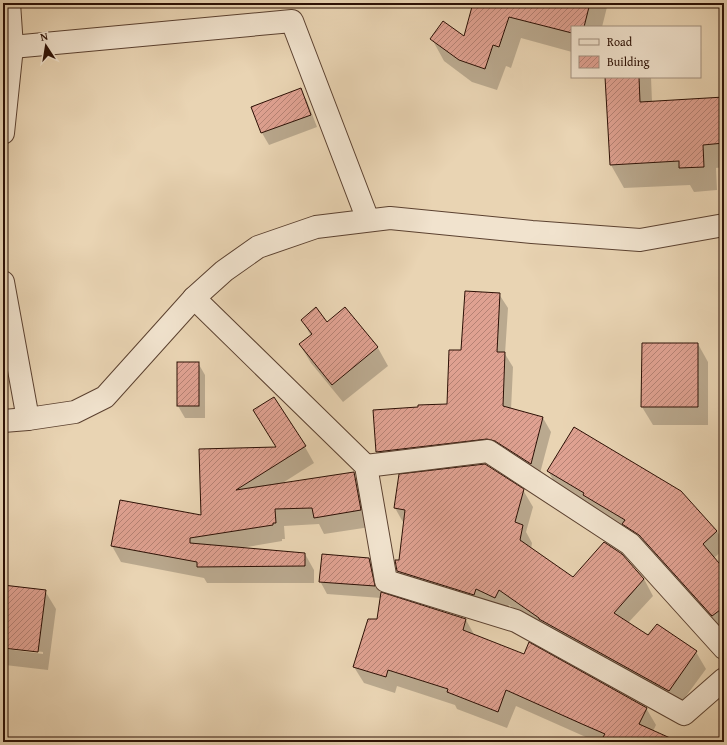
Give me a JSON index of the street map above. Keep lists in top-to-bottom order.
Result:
{
  "legend": ["Road", "Building"],
  "north": "top"
}
